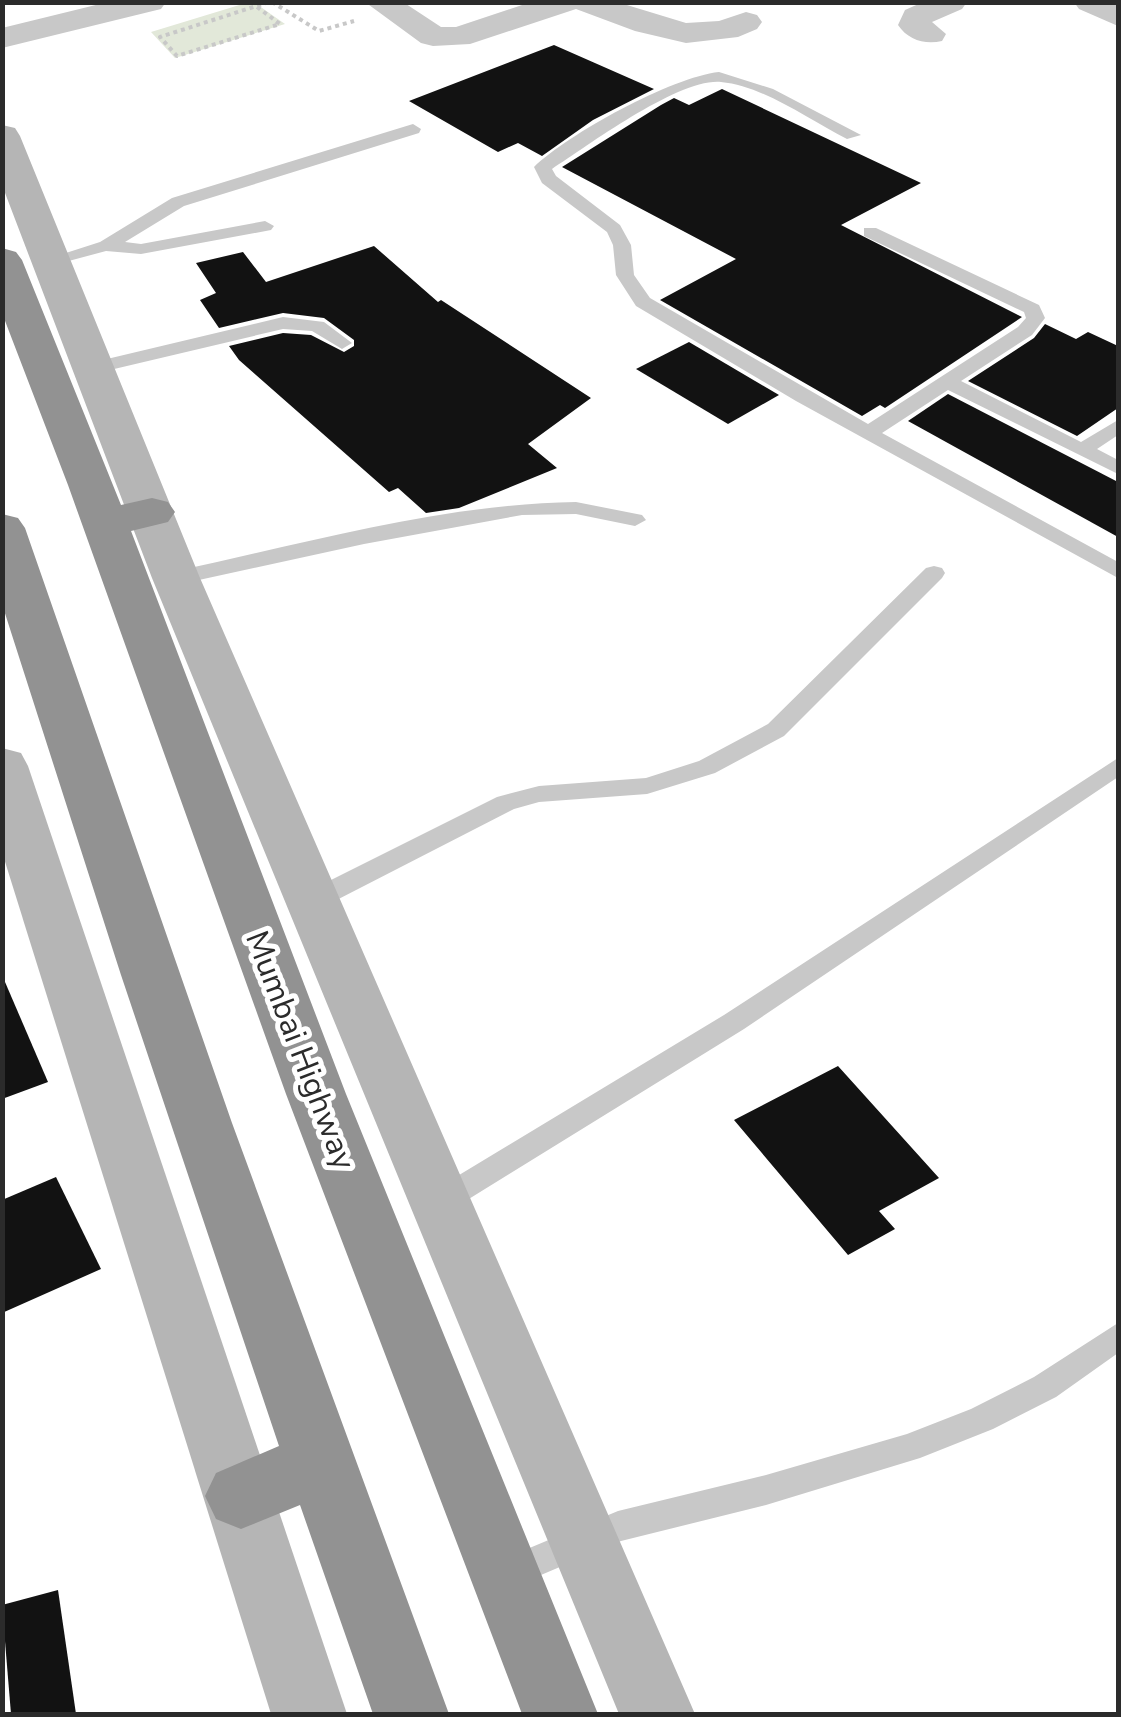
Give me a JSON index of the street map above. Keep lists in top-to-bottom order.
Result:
{
  "streets": {
    "highway": ["Mumbai Highway"]
  }
}
